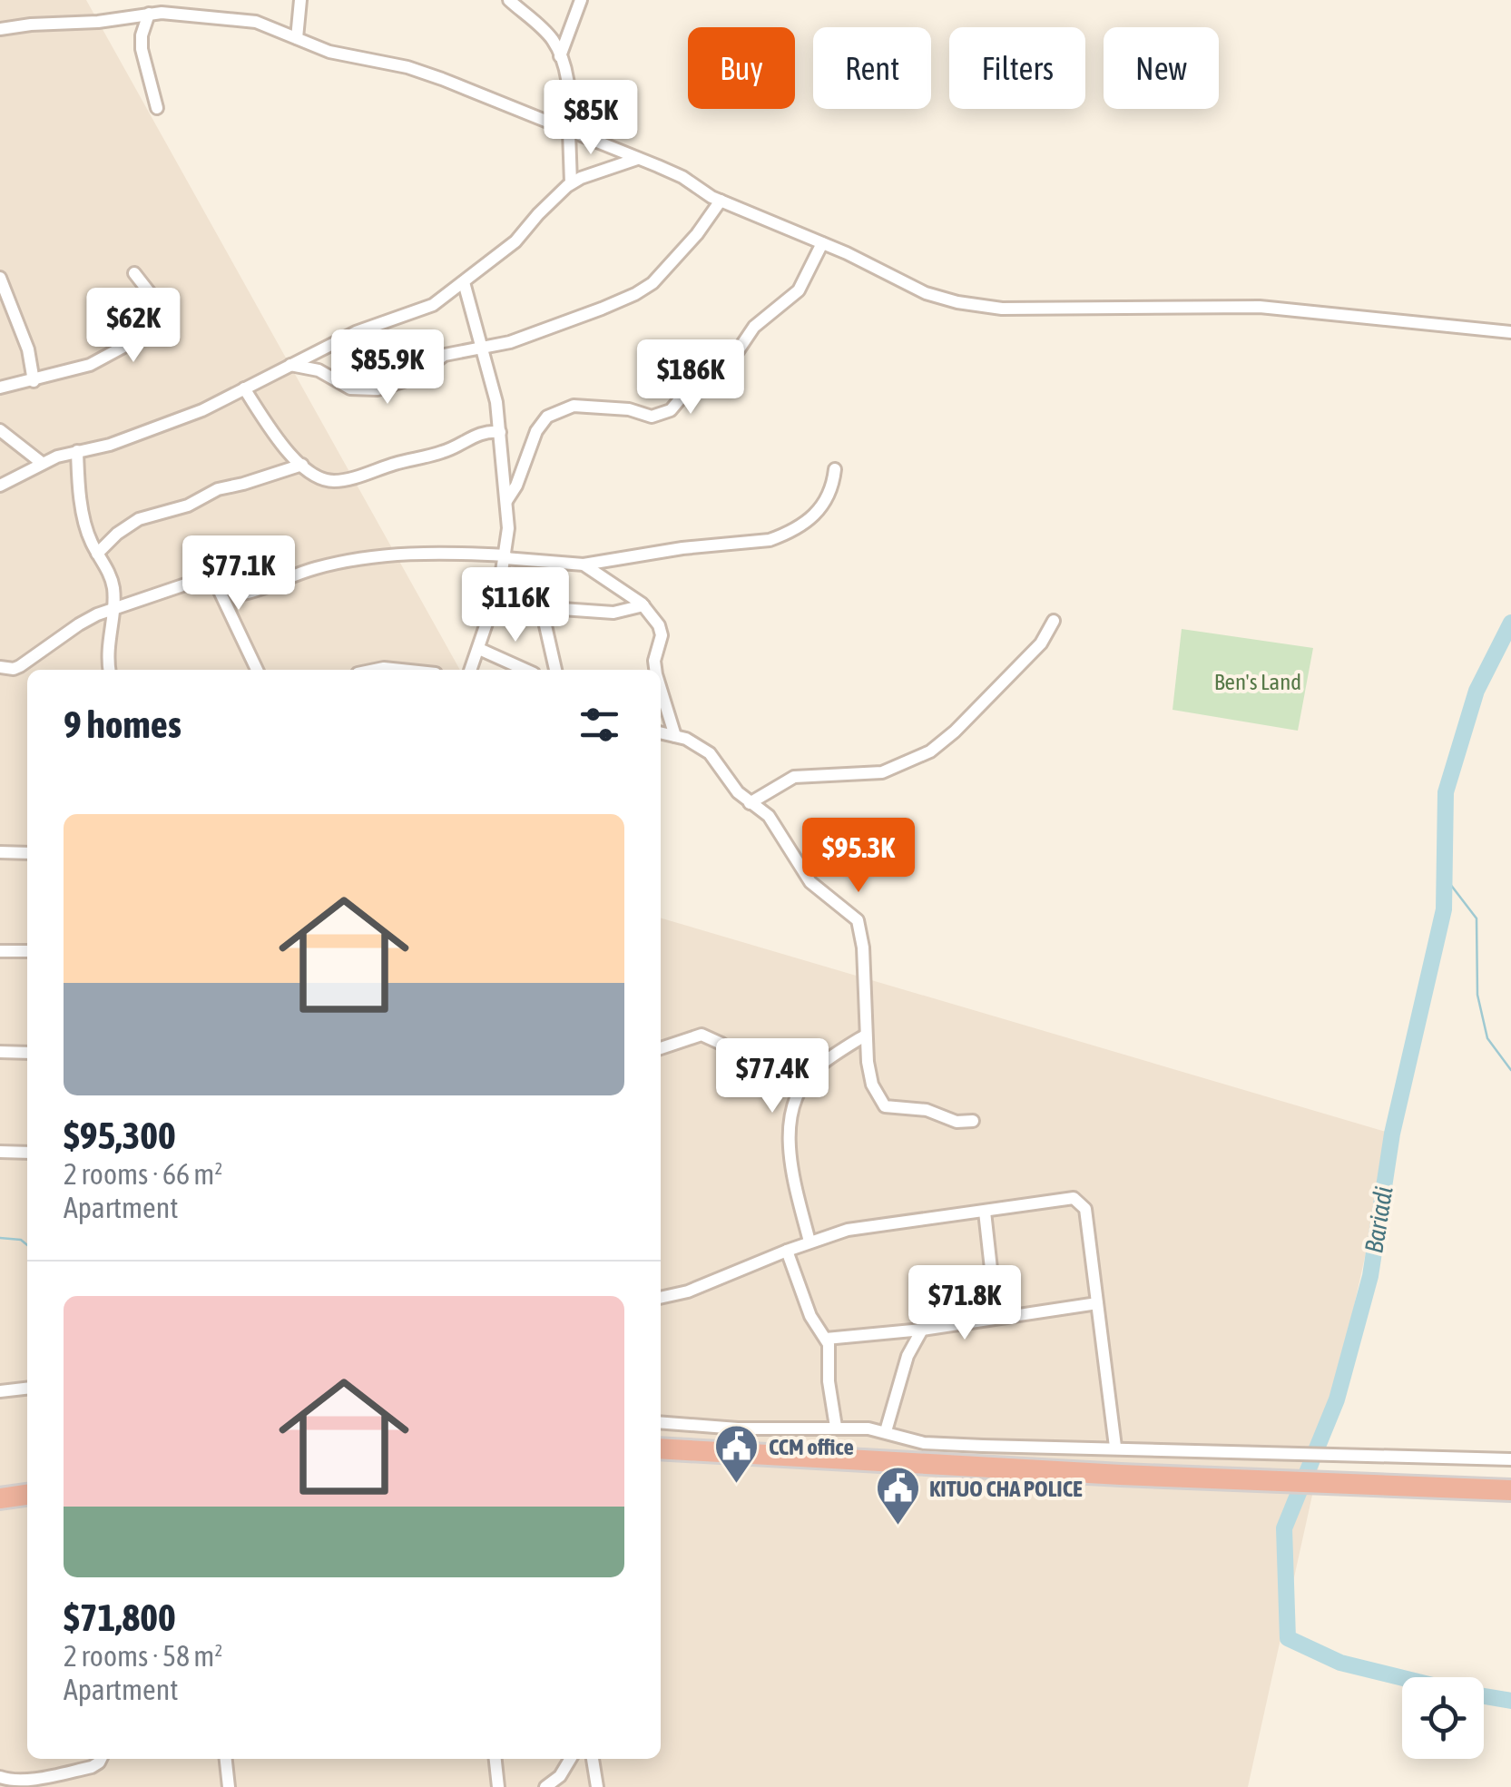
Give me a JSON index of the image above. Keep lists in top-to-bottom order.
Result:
{
  "water": ["Bariadi"],
  "parks": ["Ben's Land"],
  "places": {
    "public building": ["CCM office", "KITUO CHA POLICE"]
  },
  "page": {
    "chip": [
      "Buy",
      "Rent",
      "Filters",
      "New"
    ],
    "price": [
      "$85K",
      "$62K",
      "$85.9K",
      "$186K",
      "$77.1K",
      "$116K",
      "$95.3K",
      "$77.4K",
      "$71.8K"
    ],
    "heading": "9 homes",
    "list": [
      {
        "name": "$95,300",
        "note": "2 rooms · 66 m² · Apartment"
      },
      {
        "name": "$71,800",
        "note": "2 rooms · 58 m² · Apartment"
      }
    ]
  }
}
